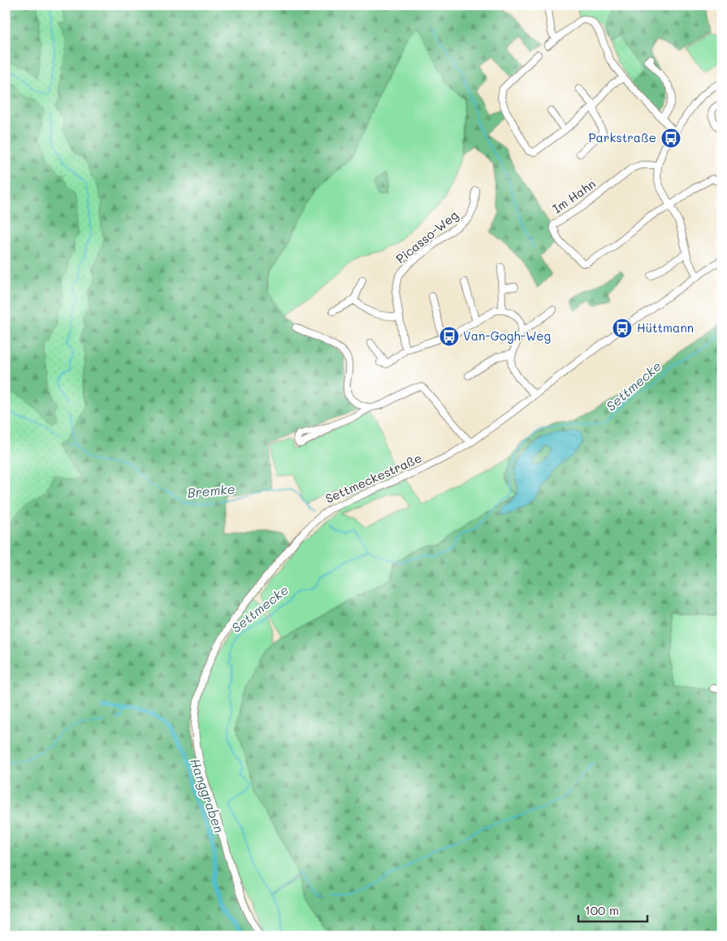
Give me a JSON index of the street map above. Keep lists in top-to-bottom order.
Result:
{
  "streets": {
    "street": ["Im Hahn", "Picasso-Weg", "Settmeckestraße"]
  },
  "water": ["Settmecke", "Bremke", "Hanggraben"],
  "places": {
    "bus stop": ["Parkstraße", "Hüttmann", "Van-Gogh-Weg"]
  },
  "scale_bar": "100 m"
}
